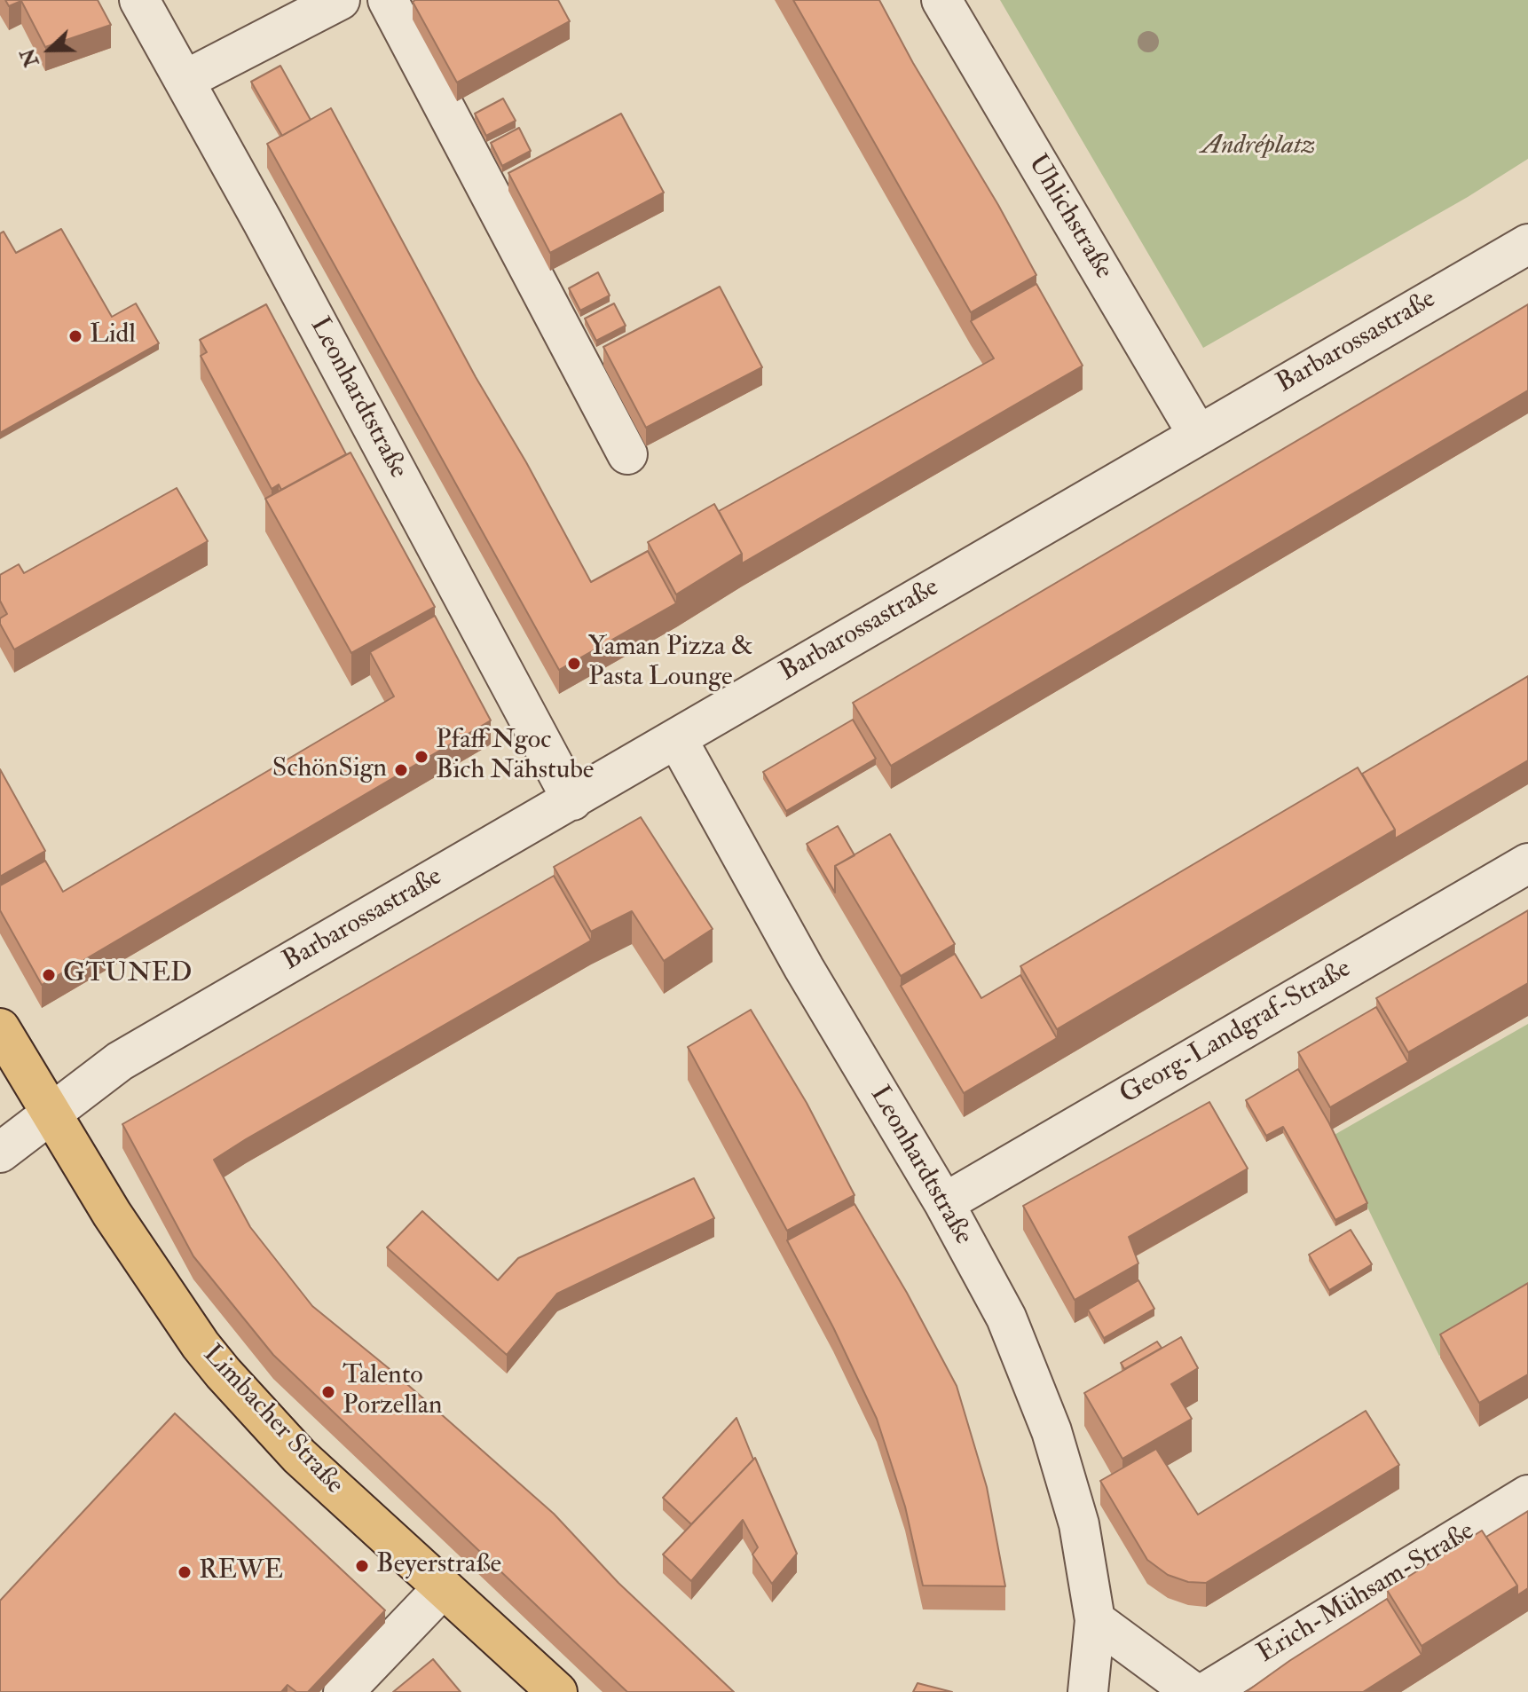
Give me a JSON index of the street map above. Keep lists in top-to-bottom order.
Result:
{
  "streets": {
    "main road": ["Limbacher Straße"],
    "street": [
      "Uhlichstraße",
      "Barbarossastraße",
      "Leonhardtstraße",
      "Georg-Landgraf-Straße",
      "Erich-Mühsam-Straße"
    ]
  },
  "crossings": [
    ["Uhlichstraße", "Barbarossastraße"],
    ["Barbarossastraße", "Leonhardtstraße"],
    ["Barbarossastraße", "Limbacher Straße"],
    ["Leonhardtstraße", "Georg-Landgraf-Straße"]
  ],
  "parks": ["Andréplatz"],
  "places": [
    "Lidl",
    "Yaman Pizza & Pasta Lounge",
    "Pfaff Ngoc Bich Nähstube",
    "SchönSign",
    "GTUNED",
    "Talento Porzellan",
    "Beyerstraße",
    "REWE"
  ],
  "north": "left"
}
